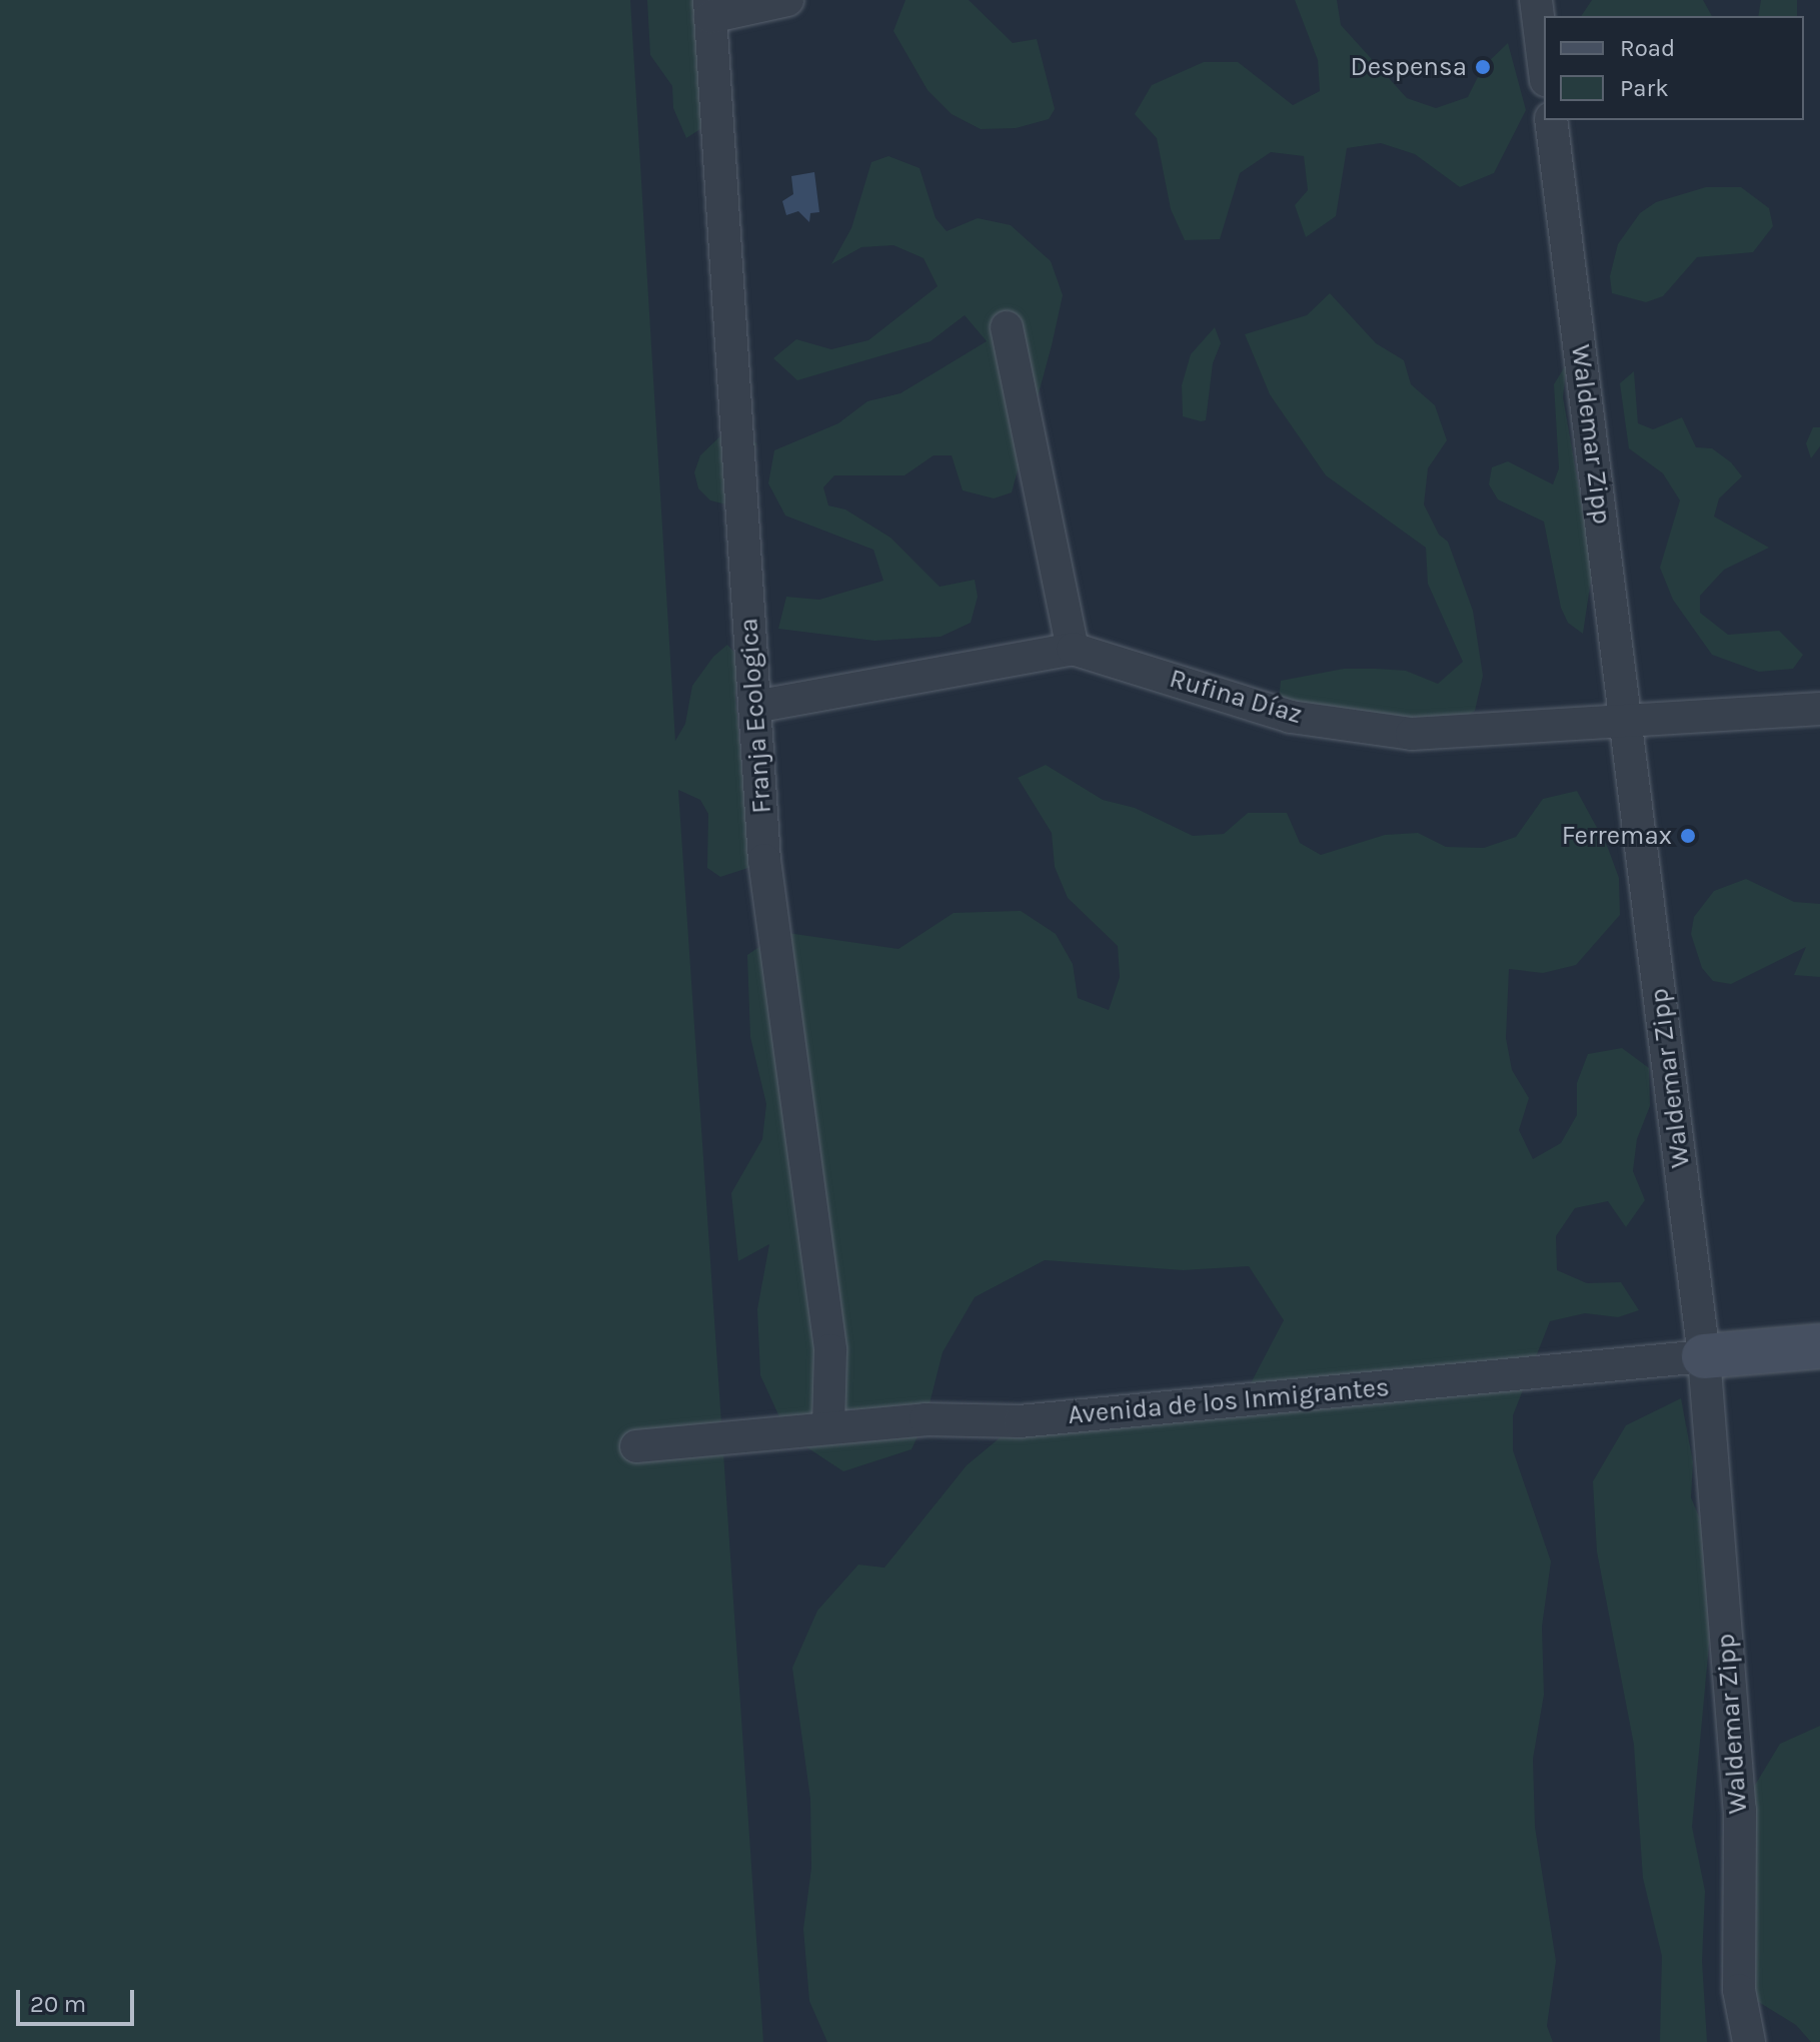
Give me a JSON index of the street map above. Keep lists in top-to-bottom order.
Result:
{
  "streets": {
    "main road": ["Avenida de los Inmigrantes"],
    "street": ["Waldemar Zipp", "Rufina Díaz", "Franja Ecologica"]
  },
  "crossings": [
    ["Waldemar Zipp", "Rufina Díaz"],
    ["Waldemar Zipp", "Avenida de los Inmigrantes"],
    ["Rufina Díaz", "Franja Ecologica"],
    ["Franja Ecologica", "Avenida de los Inmigrantes"]
  ],
  "places": ["Despensa", "Ferremax"],
  "legend": ["Road", "Park"],
  "scale_bar": "20 m"
}
